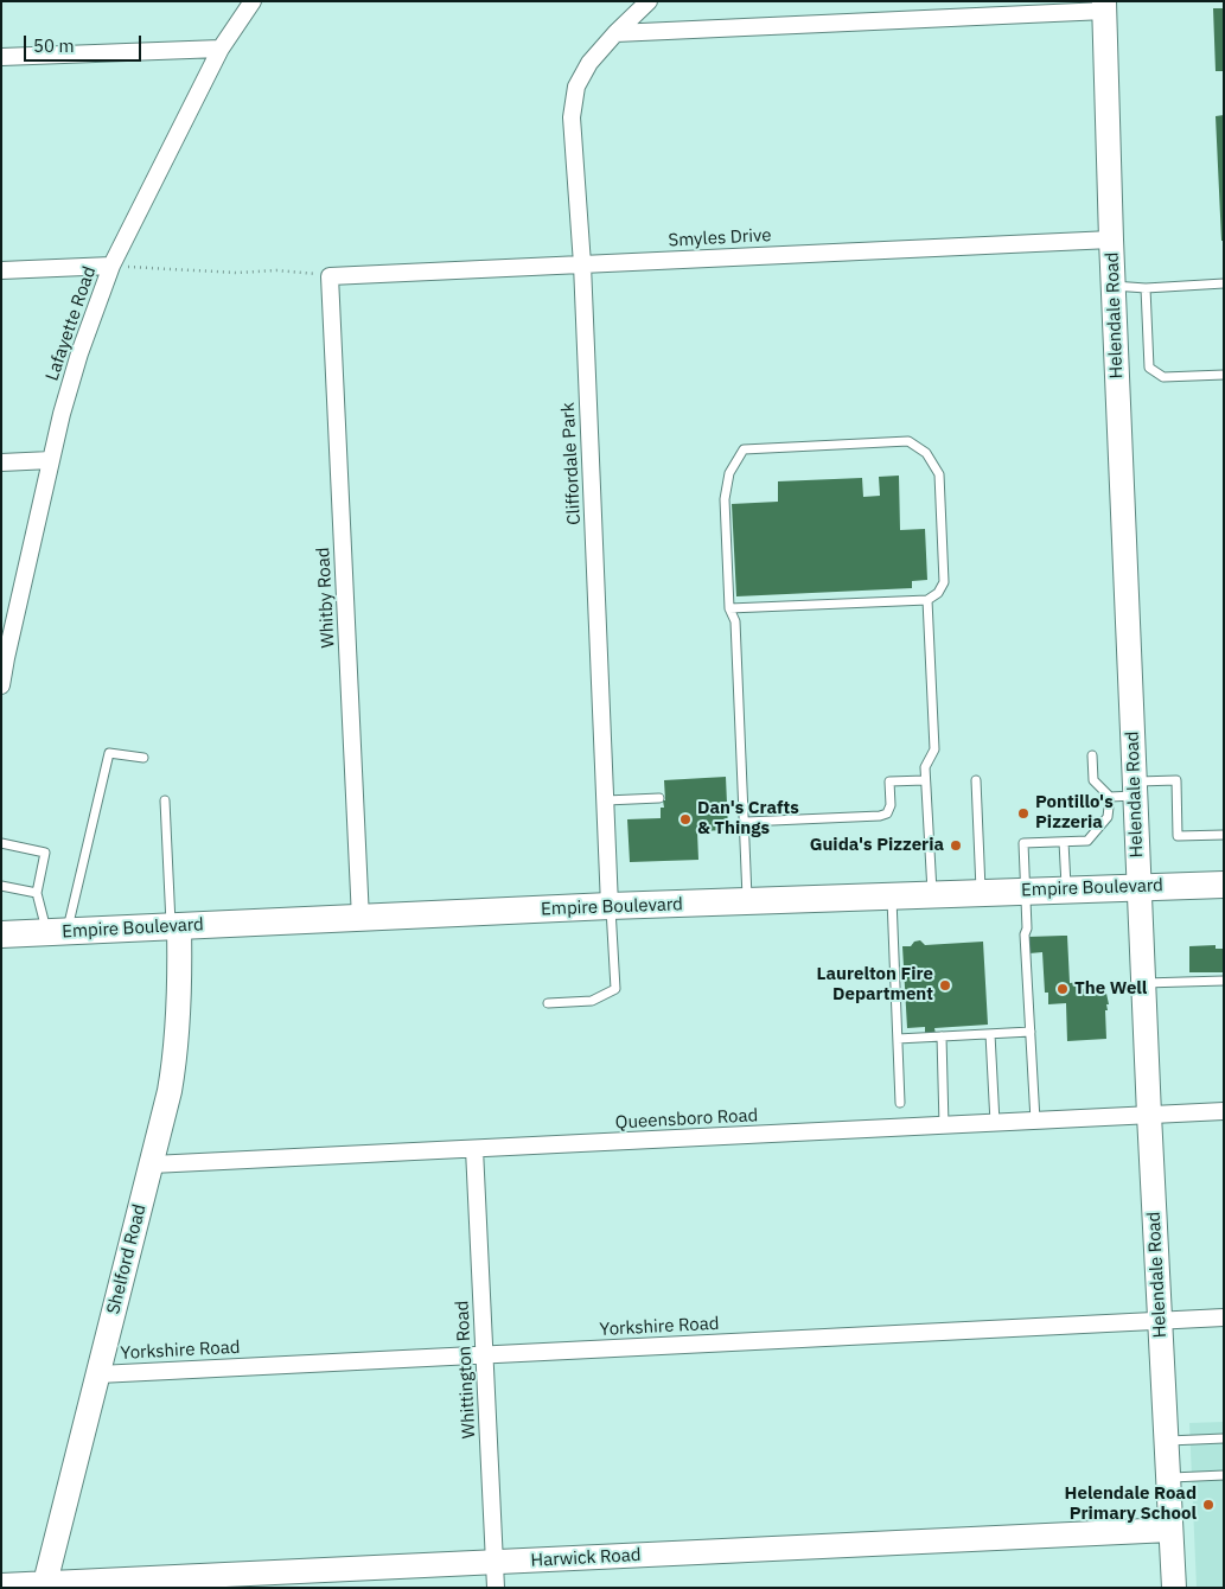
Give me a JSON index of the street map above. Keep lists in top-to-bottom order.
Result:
{
  "streets": {
    "main road": ["Empire Boulevard"],
    "street": [
      "Smyles Drive",
      "Helendale Road",
      "Lafayette Road",
      "Cliffordale Park",
      "Whitby Road",
      "Queensboro Road",
      "Shelford Road",
      "Yorkshire Road",
      "Whittington Road",
      "Harwick Road"
    ]
  },
  "crossings": [
    ["Smyles Drive", "Helendale Road"],
    ["Smyles Drive", "Cliffordale Park"],
    ["Smyles Drive", "Whitby Road"],
    ["Helendale Road", "Empire Boulevard"],
    ["Helendale Road", "Queensboro Road"],
    ["Helendale Road", "Yorkshire Road"],
    ["Helendale Road", "Harwick Road"],
    ["Cliffordale Park", "Empire Boulevard"],
    ["Whitby Road", "Empire Boulevard"],
    ["Empire Boulevard", "Shelford Road"],
    ["Queensboro Road", "Shelford Road"],
    ["Queensboro Road", "Whittington Road"],
    ["Shelford Road", "Yorkshire Road"],
    ["Shelford Road", "Harwick Road"],
    ["Yorkshire Road", "Whittington Road"],
    ["Whittington Road", "Harwick Road"]
  ],
  "places": [
    "Pontillo's Pizzeria",
    "Dan's Crafts & Things",
    "Guida's Pizzeria",
    "Laurelton Fire Department",
    "The Well",
    "Helendale Road Primary School"
  ],
  "scale_bar": "50 m"
}
